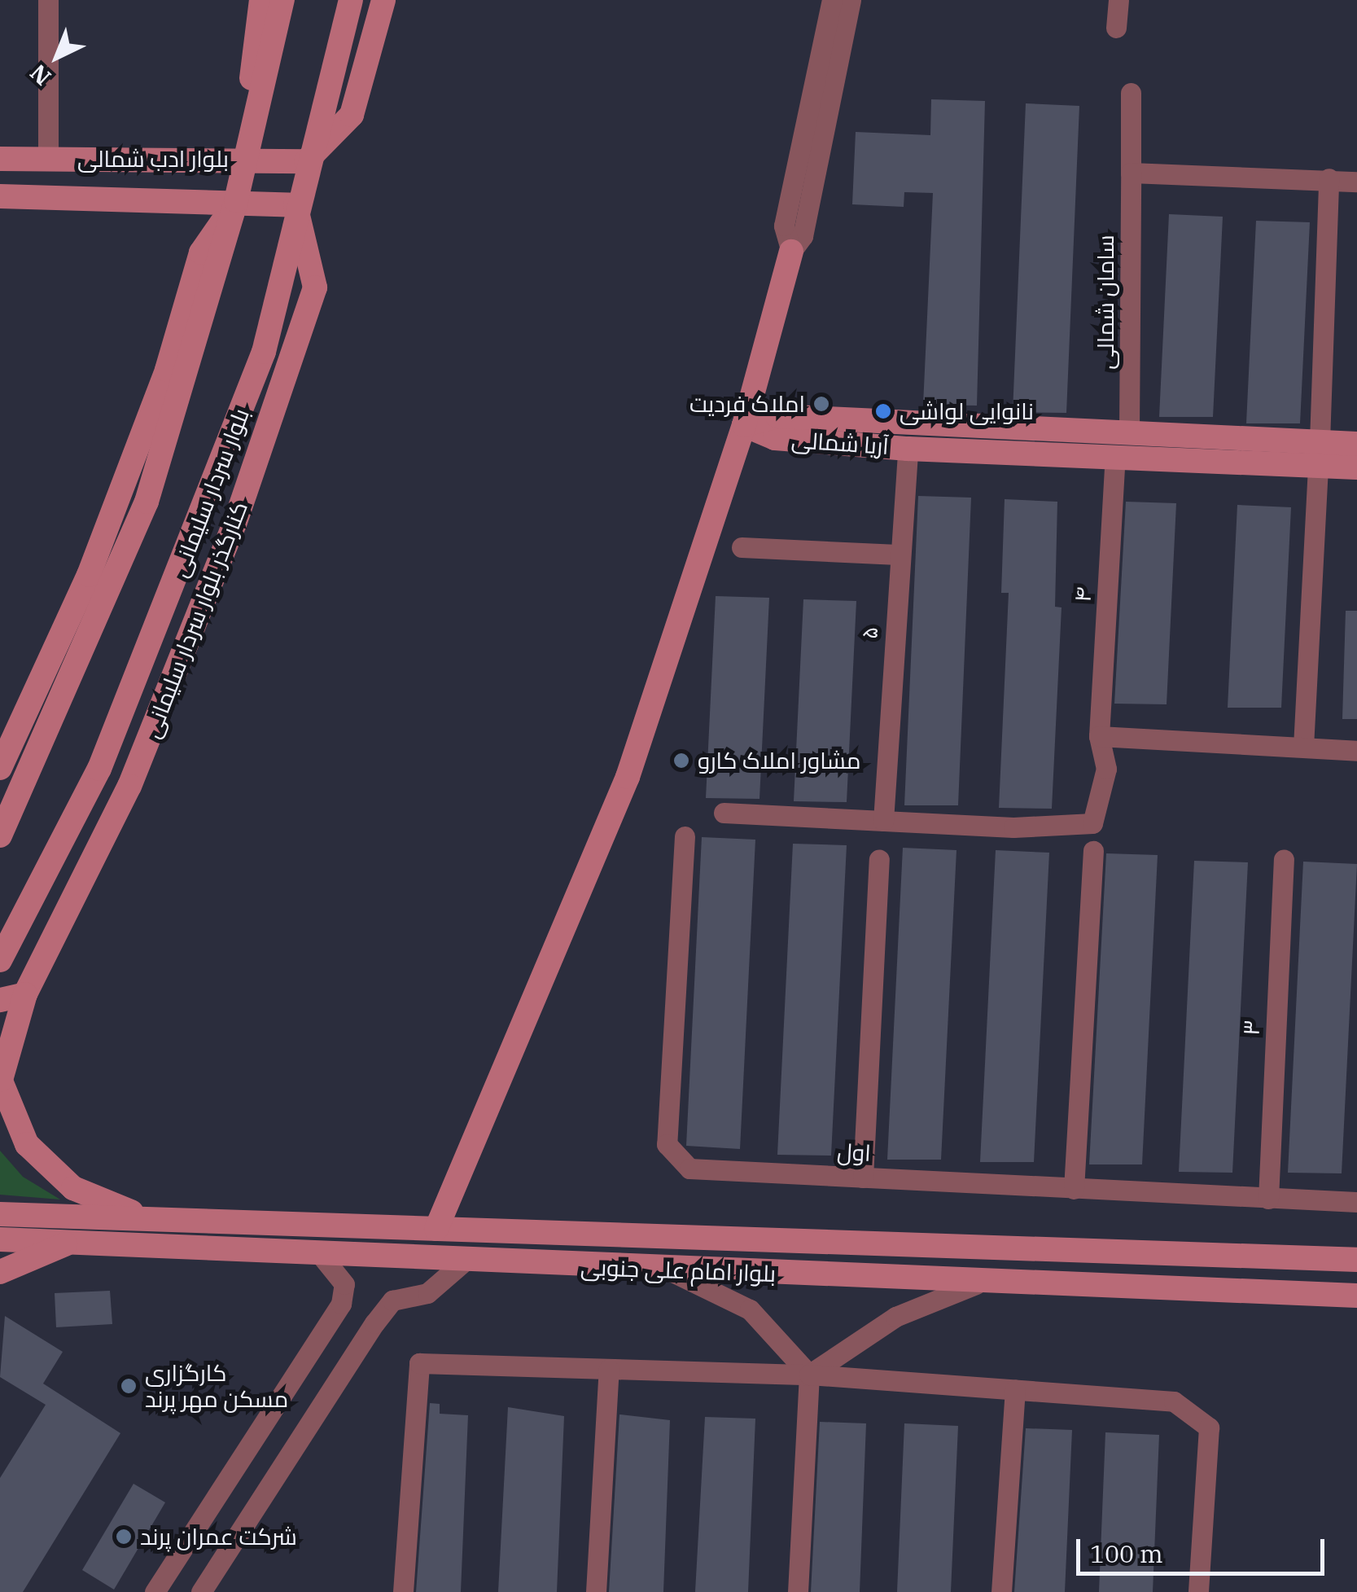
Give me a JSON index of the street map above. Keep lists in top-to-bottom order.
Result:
{
  "streets": {
    "street": [
      "بلوار ادب شمالی",
      "سامان شمالی",
      "آریا شمالی",
      "بلوار سردار سلیمانی",
      "۴",
      "کنارگذر بلوار سردار سلیمانی",
      "۵",
      "۳",
      "اول",
      "بلوار امام علی جنوبی"
    ]
  },
  "crossings": [
    ["بلوار ادب شمالی", "بلوار سردار سلیمانی"],
    ["بلوار ادب شمالی", "کنارگذر بلوار سردار سلیمانی"],
    ["سامان شمالی", "آریا شمالی"],
    ["آریا شمالی", "۴"],
    ["آریا شمالی", "۵"],
    ["بلوار سردار سلیمانی", "کنارگذر بلوار سردار سلیمانی"],
    ["۴", "۵"],
    ["۳", "اول"]
  ],
  "places": [
    "املاک فردیت",
    "نانوایی لواشی",
    "مشاور املاک کارو",
    "کارگزاری مسکن مهر پرند",
    "شرکت عمران پرند"
  ],
  "scale_bar": "100 m",
  "north": "bottom left"
}
